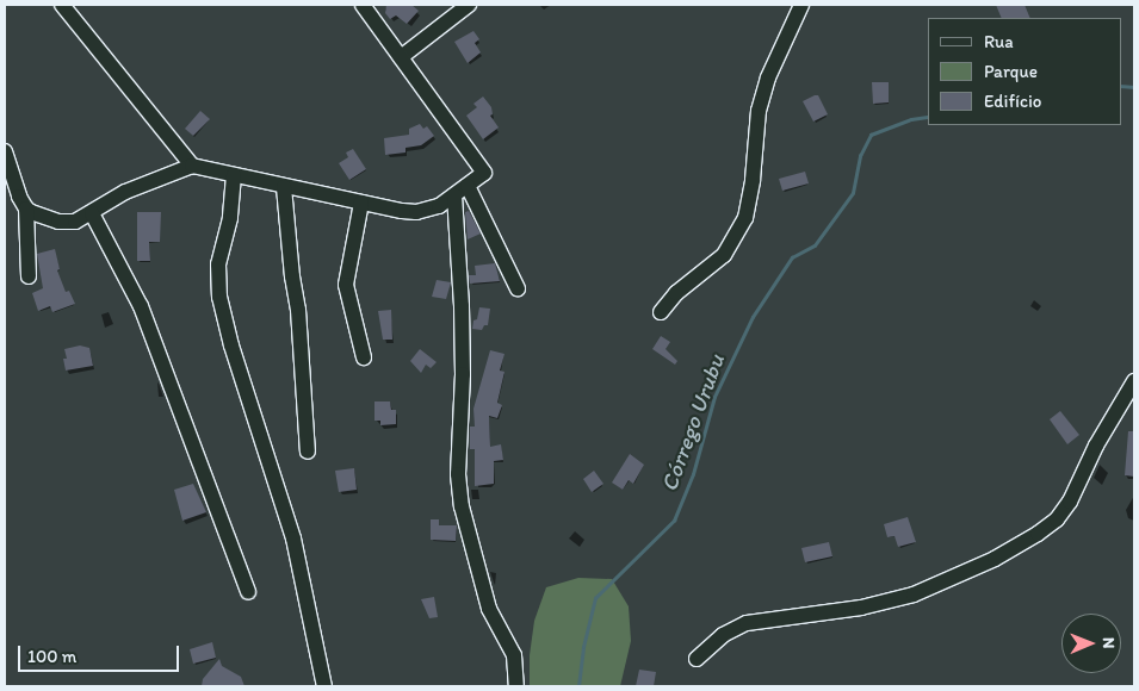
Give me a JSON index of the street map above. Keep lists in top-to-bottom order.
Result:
{
  "water": ["Córrego Urubu"],
  "legend": ["Rua", "Parque", "Edifício"],
  "scale_bar": "100 m",
  "north": "right"
}
